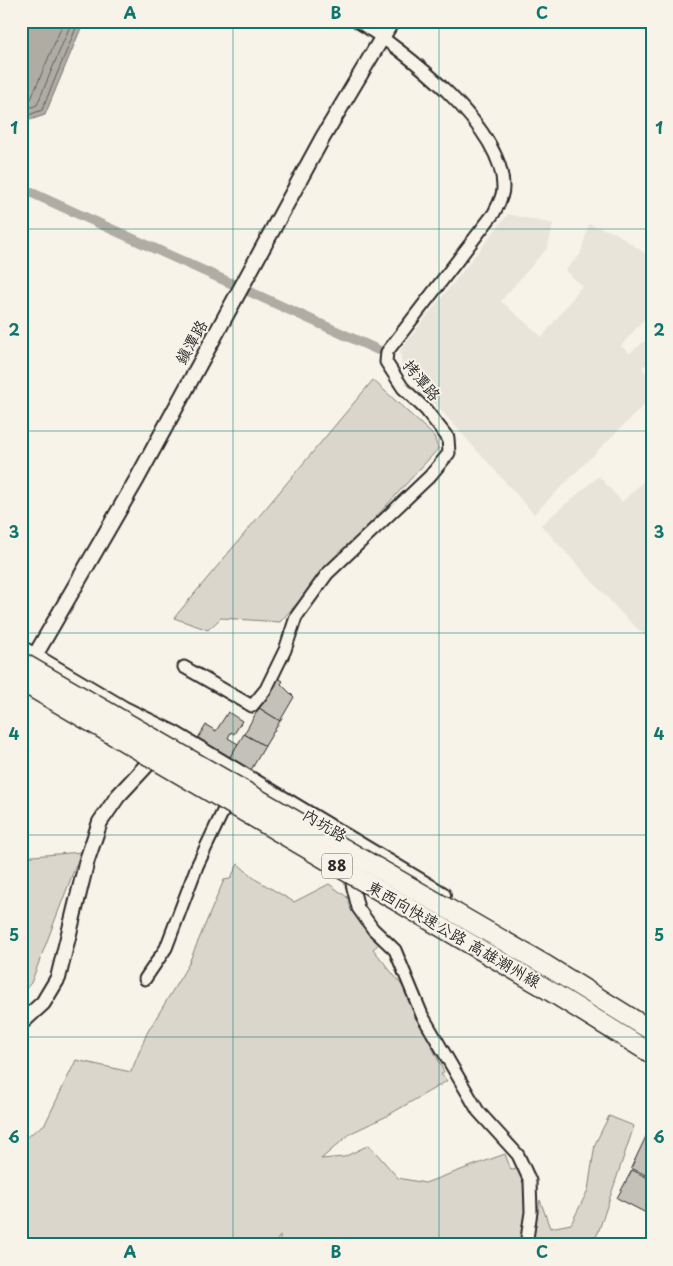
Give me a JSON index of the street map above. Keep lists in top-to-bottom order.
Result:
{
  "streets": {
    "highway": ["88", "東西向快速公路 高雄潮州線"],
    "main road": ["內坑路"],
    "street": ["鎮潭路", "拷潭路"]
  },
  "crossings": [
    ["鎮潭路", "拷潭路"],
    ["鎮潭路", "內坑路"],
    ["鎮潭路", "東西向快速公路 高雄潮州線"],
    ["內坑路", "東西向快速公路 高雄潮州線"]
  ],
  "grid": {
    "columns": ["A", "B", "C"],
    "rows": [
      "1",
      "2",
      "3",
      "4",
      "5",
      "6"
    ]
  }
}
